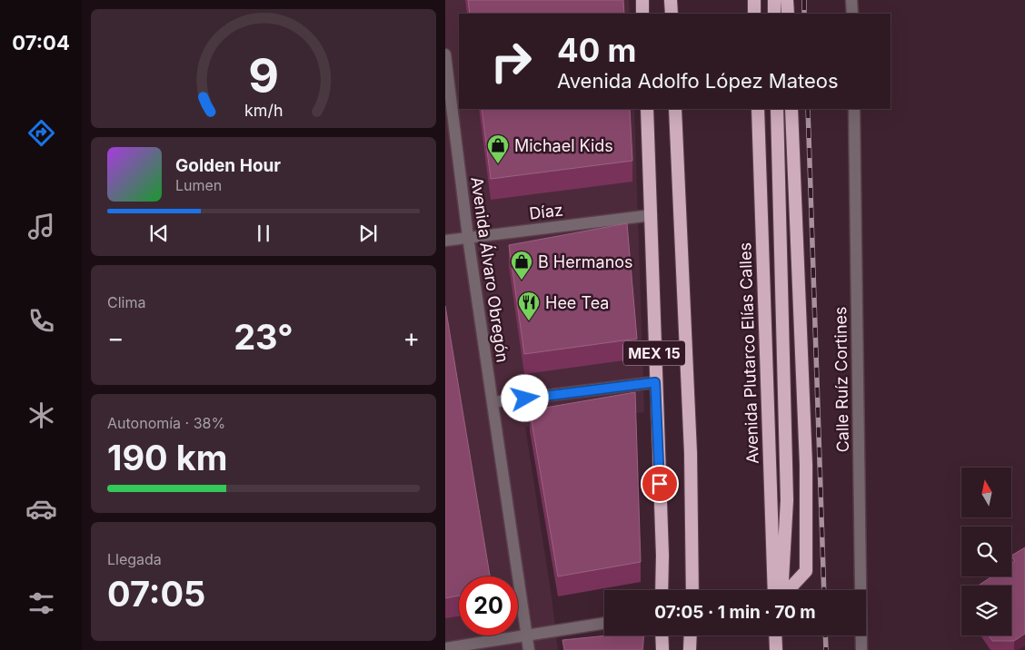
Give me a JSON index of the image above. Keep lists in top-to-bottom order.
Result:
{
  "streets": {
    "highway": ["MEX 15", "Avenida Plutarco Elías Calles"],
    "street": ["Díaz", "Avenida Álvaro Obregón", "Calle Ruíz Cortines"]
  },
  "crossings": [
    ["Díaz", "Avenida Álvaro Obregón"],
    ["Díaz", "MEX 15"]
  ],
  "places": {
    "shop": ["Michael Kids", "B Hermanos"],
    "restaurant": ["Hee Tea"]
  },
  "north": "top",
  "page": {
    "tabs": "07:04",
    "turn": ["40 m", "Avenida Adolfo López Mateos"],
    "song": ["Golden Hour", "Lumen"],
    "tile": [
      "Clima",
      ["Autonomía · 38%", "190 km"],
      ["Llegada", "07:05"]
    ],
    "heat": ["−", "23°", "+"],
    "limit": "20",
    "trip": "07:05 · 1 min · 70 m",
    "gauge": ["9", "km/h"]
  }
}
